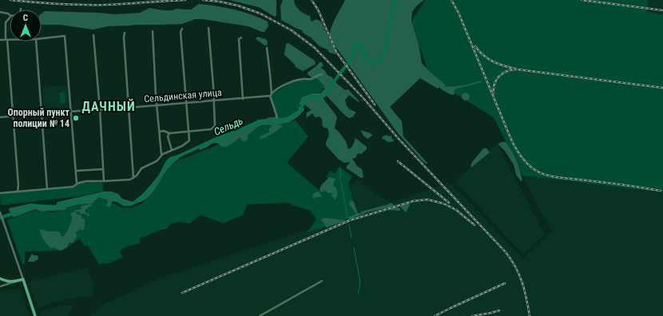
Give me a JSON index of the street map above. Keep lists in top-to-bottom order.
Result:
{
  "streets": {
    "street": ["Сельдинская улица"]
  },
  "districts": ["ДАЧНЫЙ"],
  "water": ["Сельдь"],
  "places": ["Опорный пункт полиции № 14"],
  "north": "top"
}
